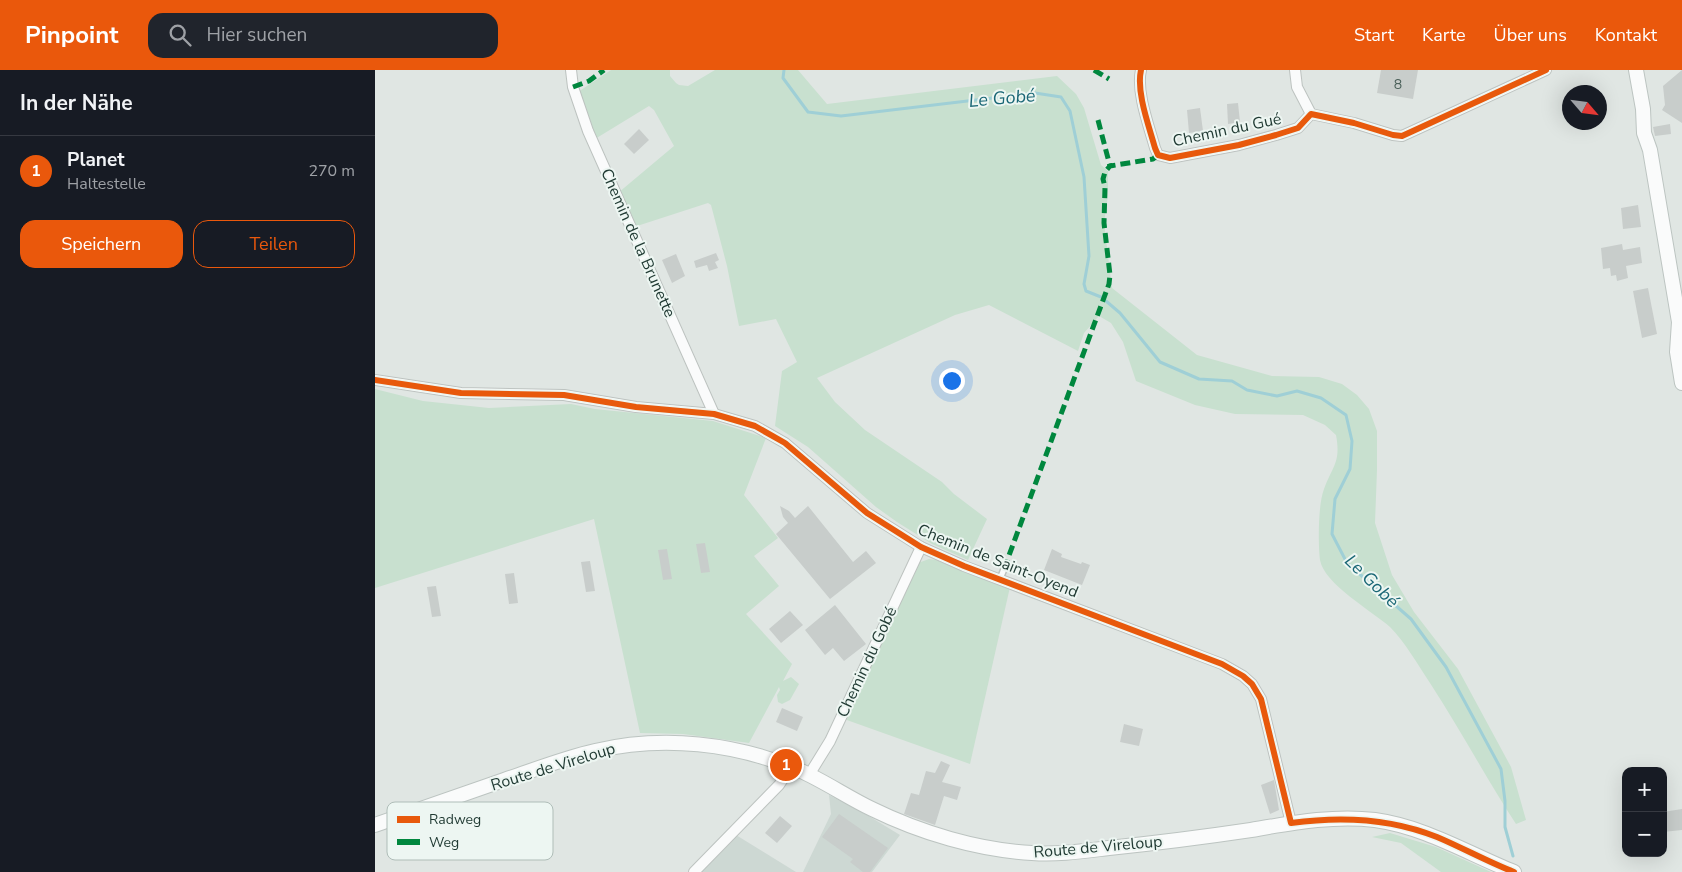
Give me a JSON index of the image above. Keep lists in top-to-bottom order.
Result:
{
  "streets": {
    "main road": ["Route de Vireloup"],
    "street": [
      "Chemin du Gué",
      "Chemin de la Brunette",
      "Chemin de Saint-Oyend",
      "Chemin du Gobé"
    ]
  },
  "crossings": [
    ["Chemin de la Brunette", "Chemin de Saint-Oyend"],
    ["Chemin de Saint-Oyend", "Chemin du Gobé"],
    ["Chemin de Saint-Oyend", "Route de Vireloup"],
    ["Chemin du Gobé", "Route de Vireloup"]
  ],
  "water": ["Le Gobé"],
  "house_numbers": ["8"],
  "legend": ["Radweg", "Weg"],
  "north": "bottom right",
  "page": {
    "header": "Pinpoint",
    "search": "Hier suchen",
    "nav": [
      "Start",
      "Karte",
      "Über uns",
      "Kontakt"
    ],
    "heading": "In der Nähe",
    "list": [
      {
        "mark": "1",
        "name": "Planet",
        "note": "Haltestelle",
        "value": "270 m"
      }
    ],
    "buttons": ["Speichern", "Teilen"],
    "pins": "1",
    "map_buttons": ["+", "−"]
  }
}
